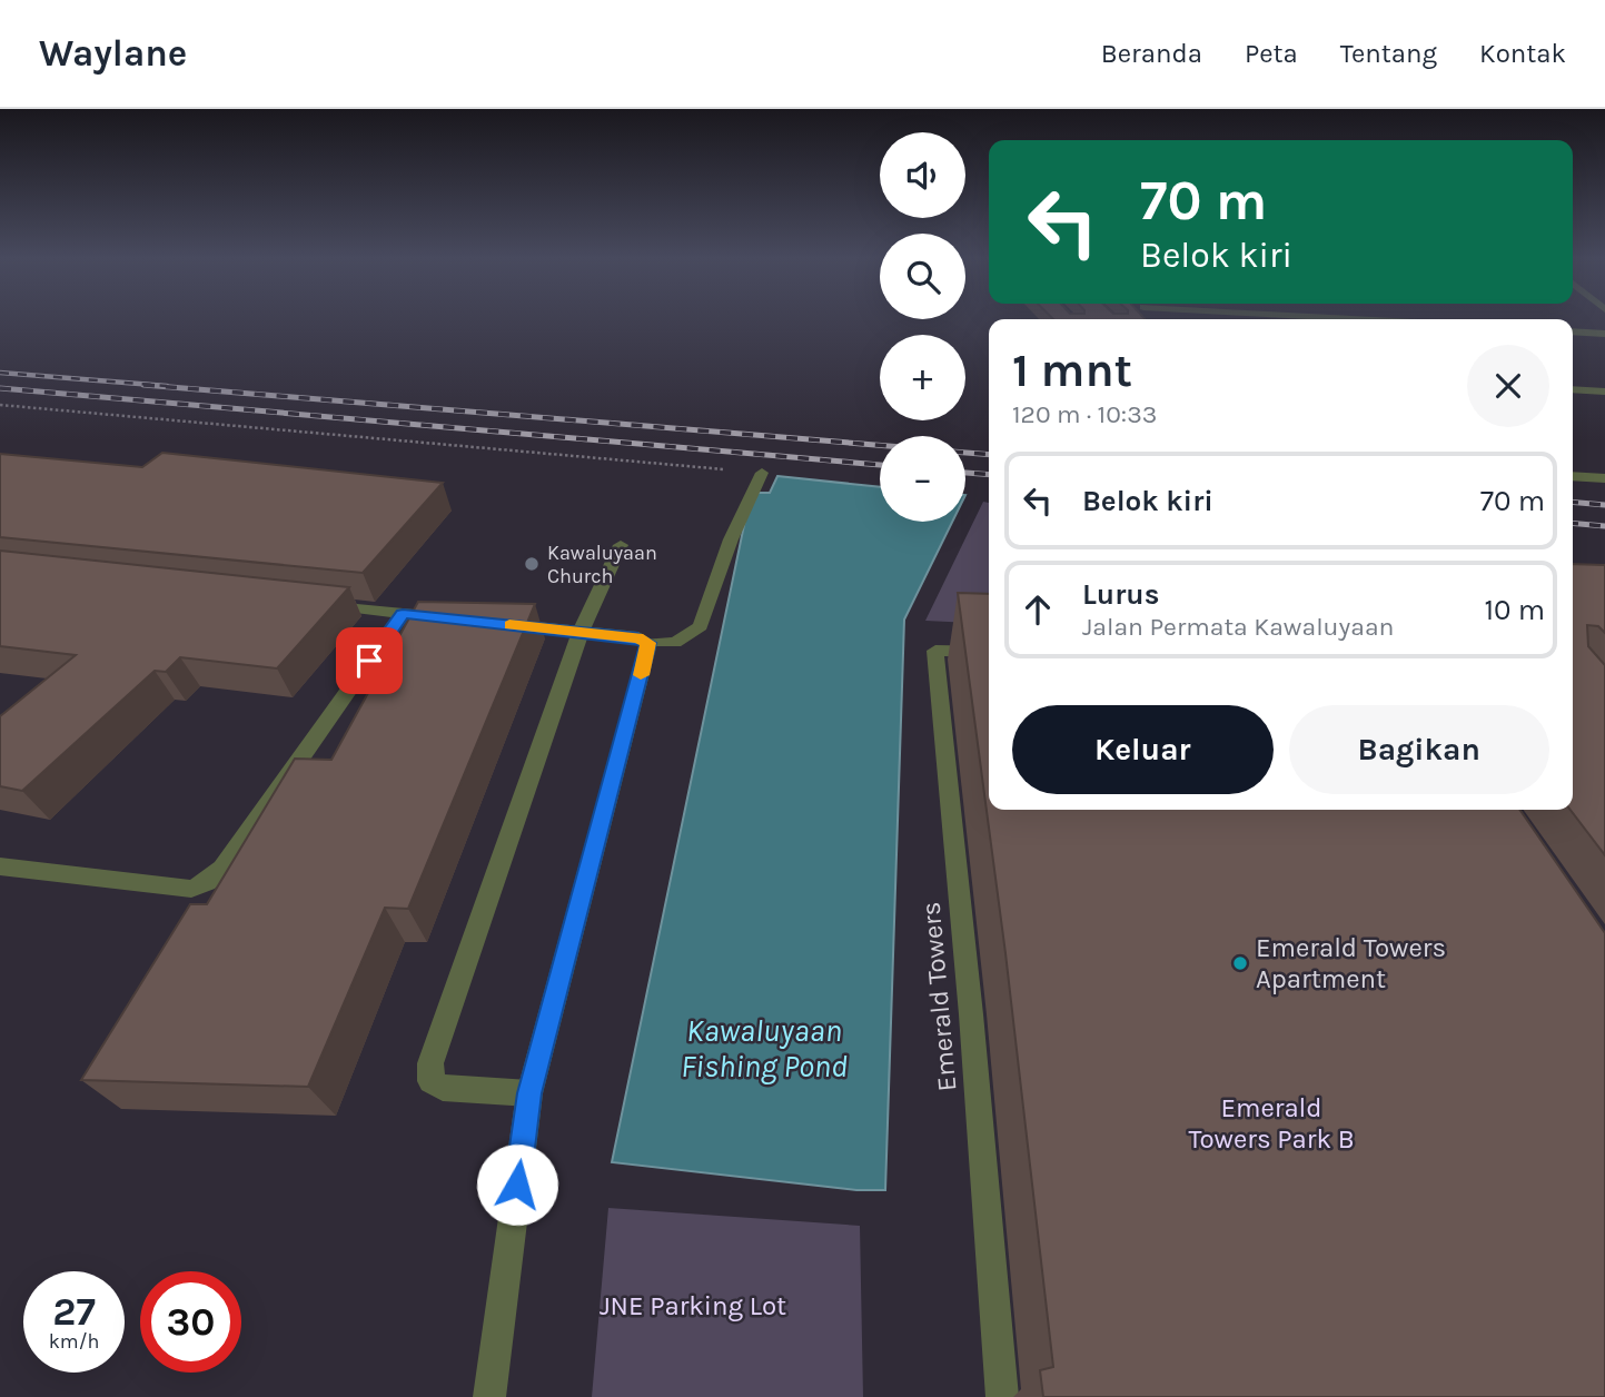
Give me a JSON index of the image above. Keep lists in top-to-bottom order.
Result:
{
  "streets": {
    "street": ["Emerald Towers"]
  },
  "water": ["Kawaluyaan Fishing Pond"],
  "parks": ["Emerald Towers Park B", "JNE Parking Lot"],
  "places": ["Kawaluyaan Church", "Emerald Towers Apartment"],
  "page": {
    "header": "Waylane",
    "nav": [
      "Beranda",
      "Peta",
      "Tentang",
      "Kontak"
    ],
    "map_buttons": ["+", "−"],
    "turn": ["70 m", "Belok kiri"],
    "heading": ["1 mnt", "120 m · 10:33"],
    "list": [
      {
        "name": "Belok kiri",
        "value": "70 m"
      },
      {
        "name": "Lurus",
        "note": "Jalan Permata Kawaluyaan",
        "value": "10 m"
      }
    ],
    "buttons": ["Keluar", "Bagikan"],
    "speed": "27 km/h",
    "limit": "30"
  }
}
